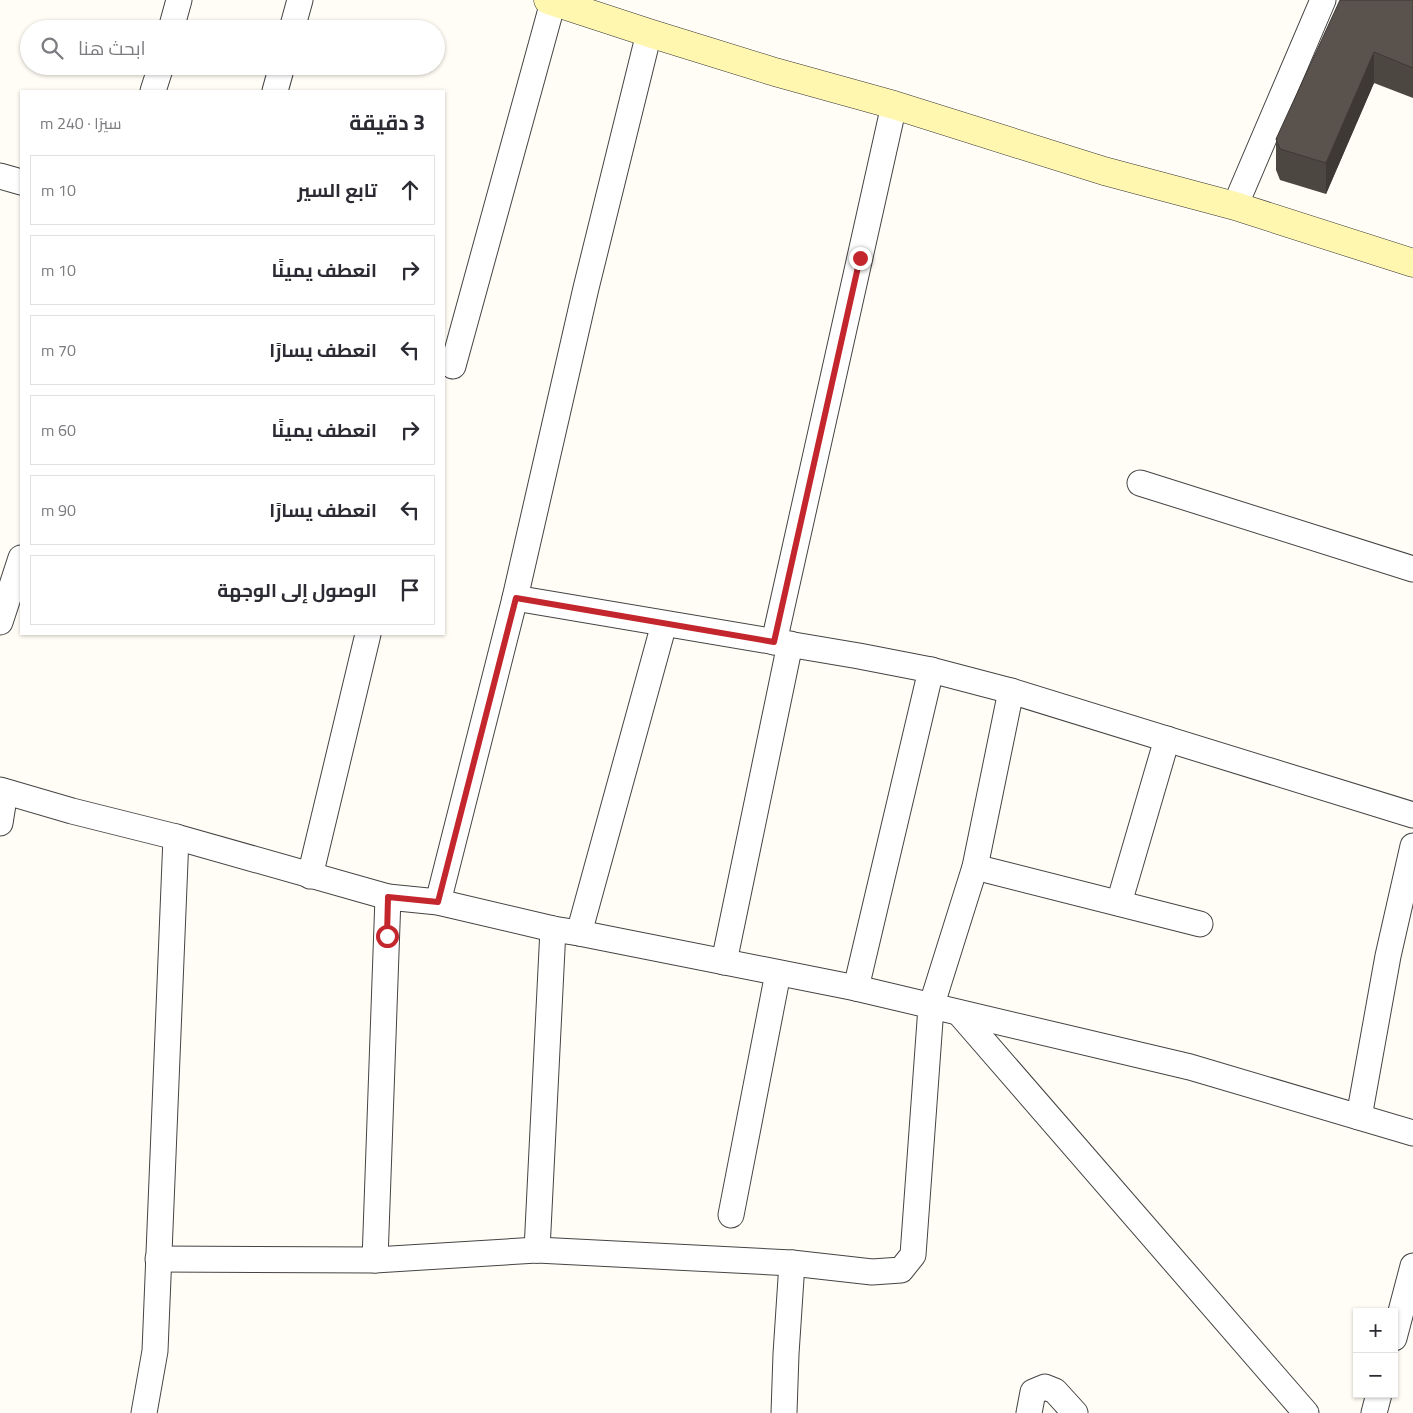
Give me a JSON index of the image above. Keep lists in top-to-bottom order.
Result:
{
  "page": {
    "search": "ابحث هنا",
    "heading": ["3 دقيقة", "سيرًا · 240 m"],
    "list": [
      ["تابع السير", "10 m"],
      ["انعطف يمينًا", "10 m"],
      ["انعطف يسارًا", "70 m"],
      ["انعطف يمينًا", "60 m"],
      ["انعطف يسارًا", "90 m"],
      "الوصول إلى الوجهة"
    ],
    "map_buttons": ["+", "−"]
  }
}
